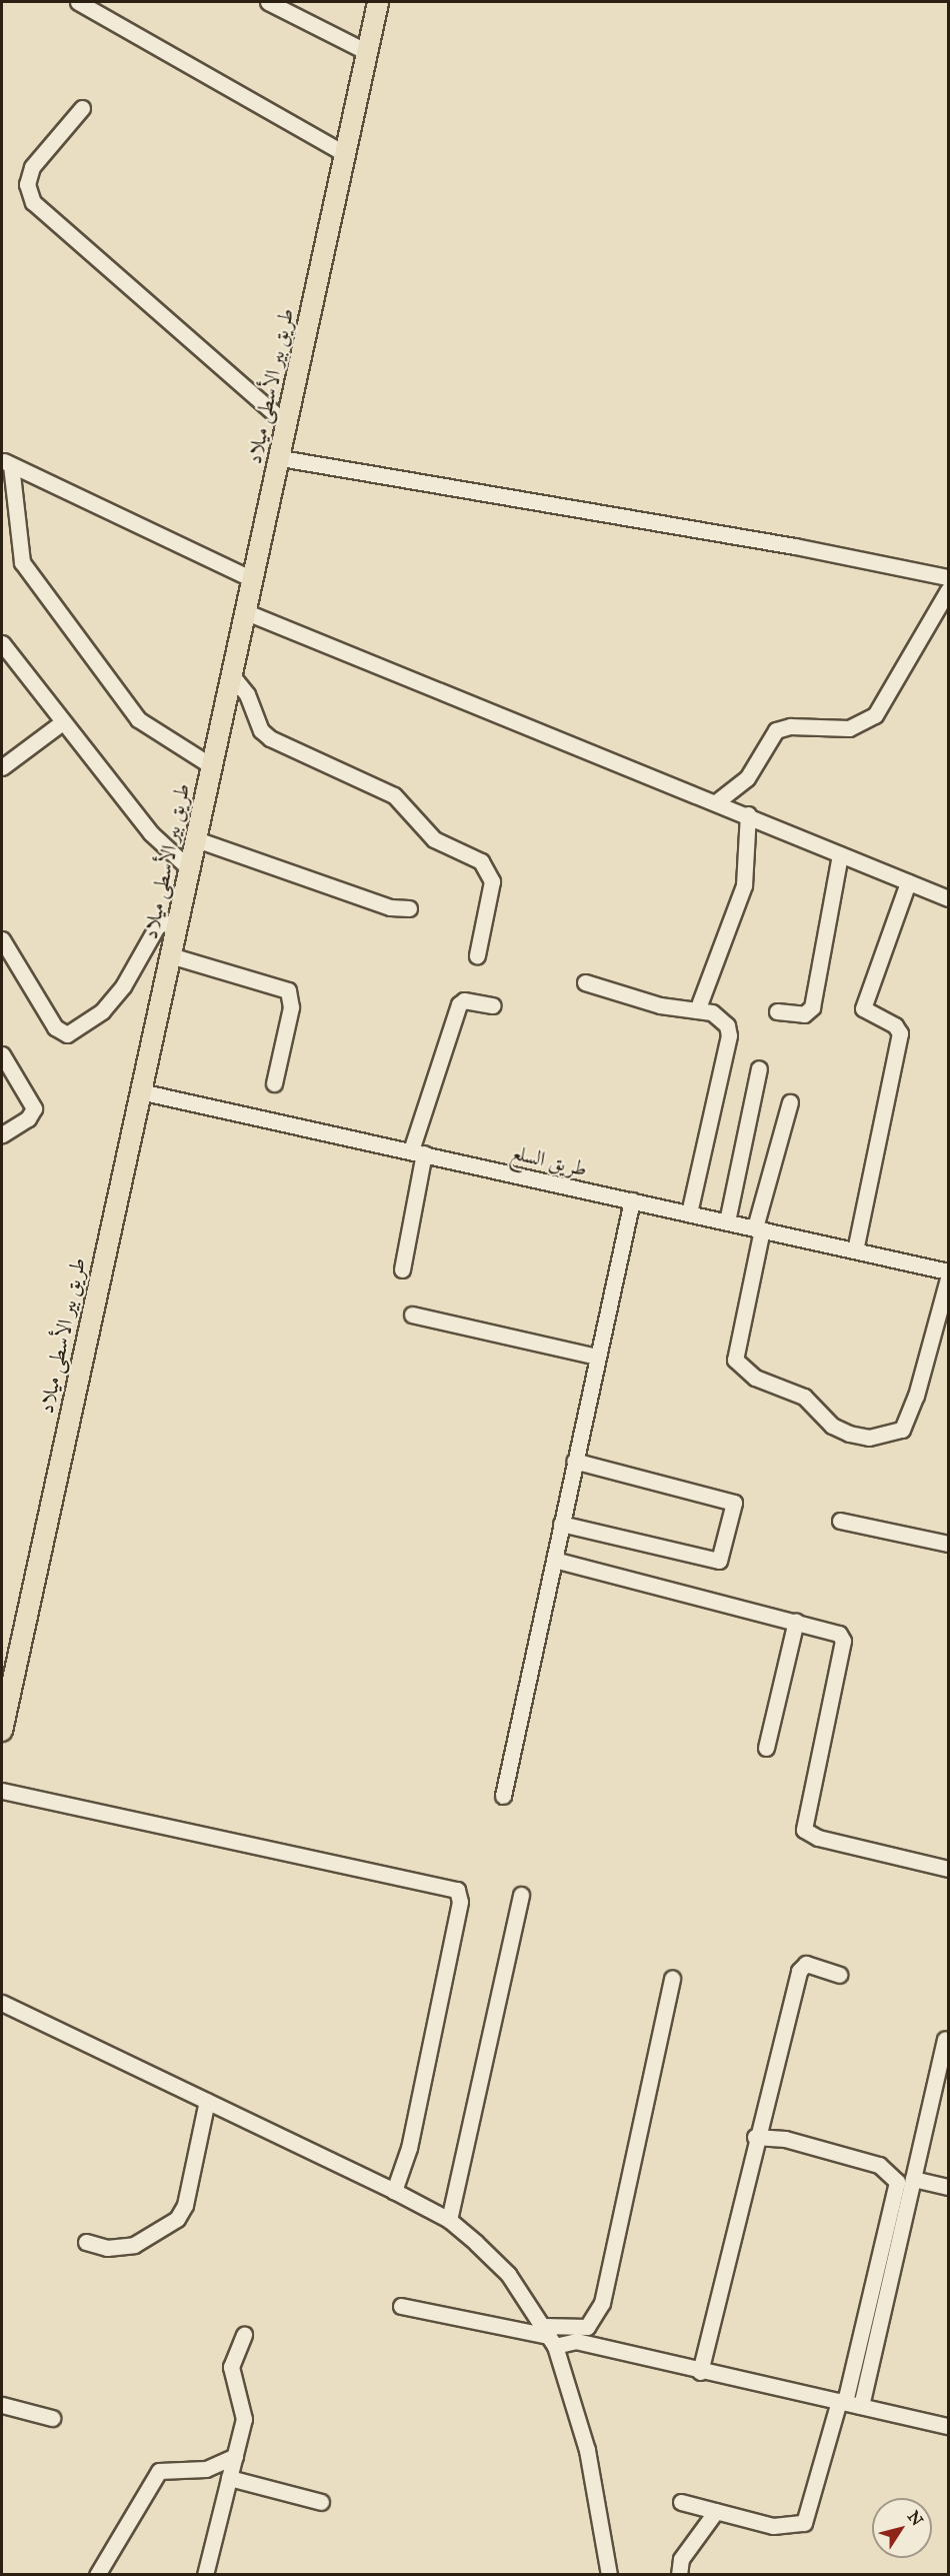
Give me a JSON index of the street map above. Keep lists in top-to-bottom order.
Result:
{
  "streets": {
    "main road": ["طريق بير الأسطى ميلاد"],
    "street": ["طريق السلع"]
  },
  "crossings": [
    ["طريق بير الأسطى ميلاد", "طريق السلع"]
  ],
  "north": "top right"
}
